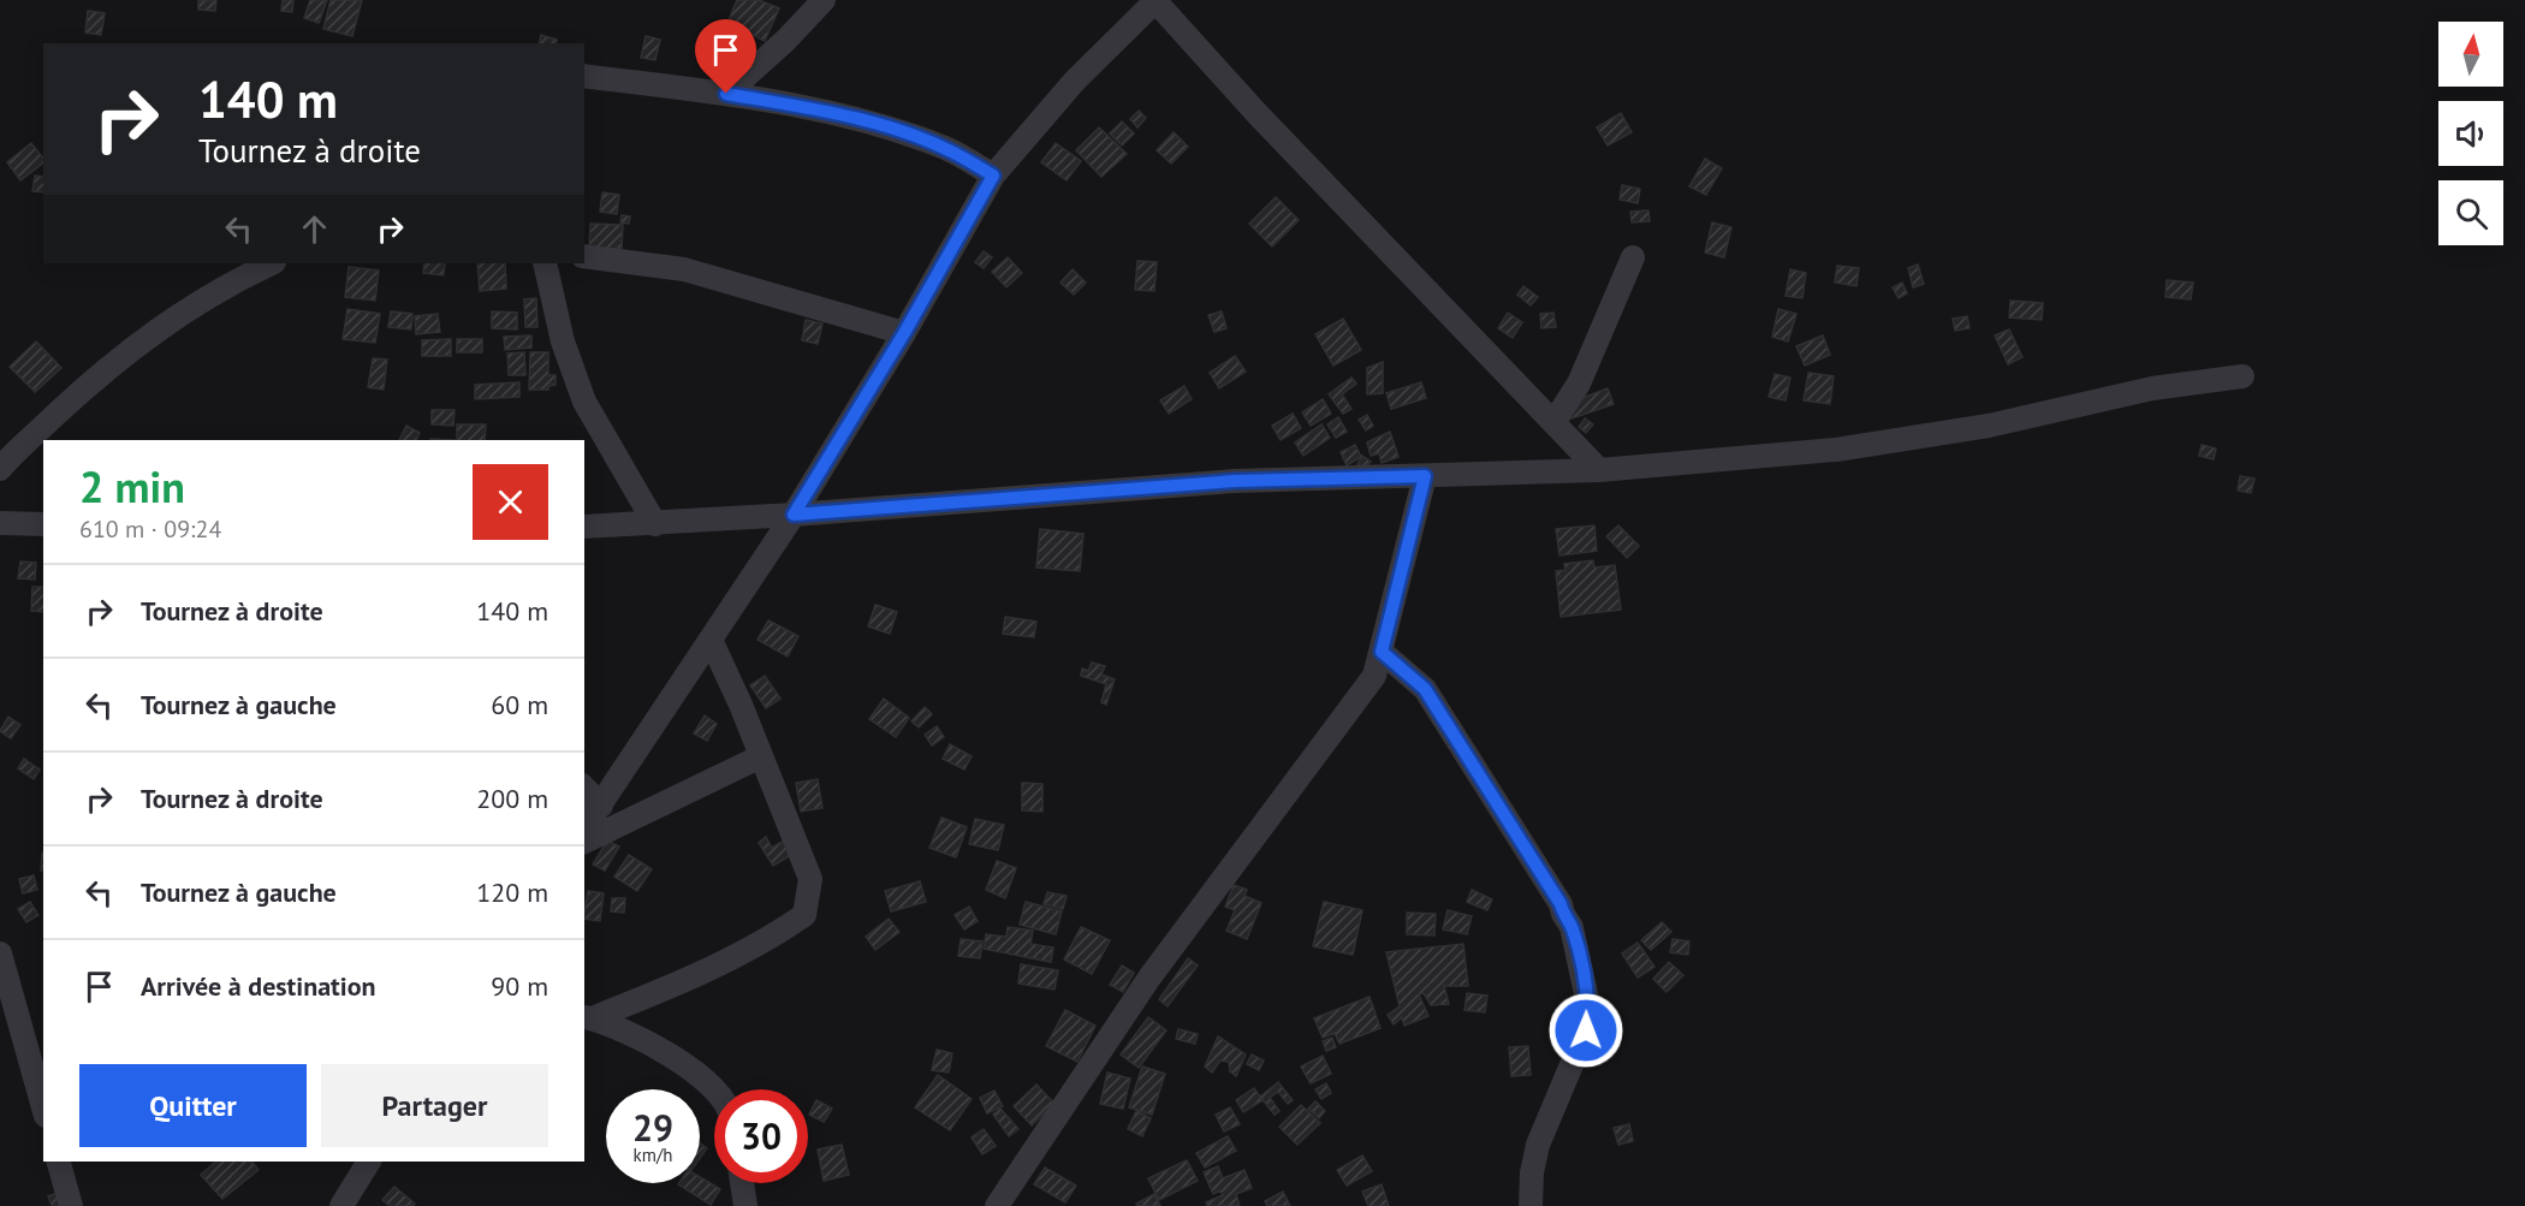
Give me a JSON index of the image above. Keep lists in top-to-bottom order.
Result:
{
  "north": "top",
  "page": {
    "turn": ["140 m", "Tournez à droite"],
    "heading": ["2 min", "610 m · 09:24"],
    "list": [
      {
        "name": "Tournez à droite",
        "value": "140 m"
      },
      {
        "name": "Tournez à gauche",
        "value": "60 m"
      },
      {
        "name": "Tournez à droite",
        "value": "200 m"
      },
      {
        "name": "Tournez à gauche",
        "value": "120 m"
      },
      {
        "name": "Arrivée à destination",
        "value": "90 m"
      }
    ],
    "buttons": ["Quitter", "Partager"],
    "speed": "29 km/h",
    "limit": "30"
  }
}
